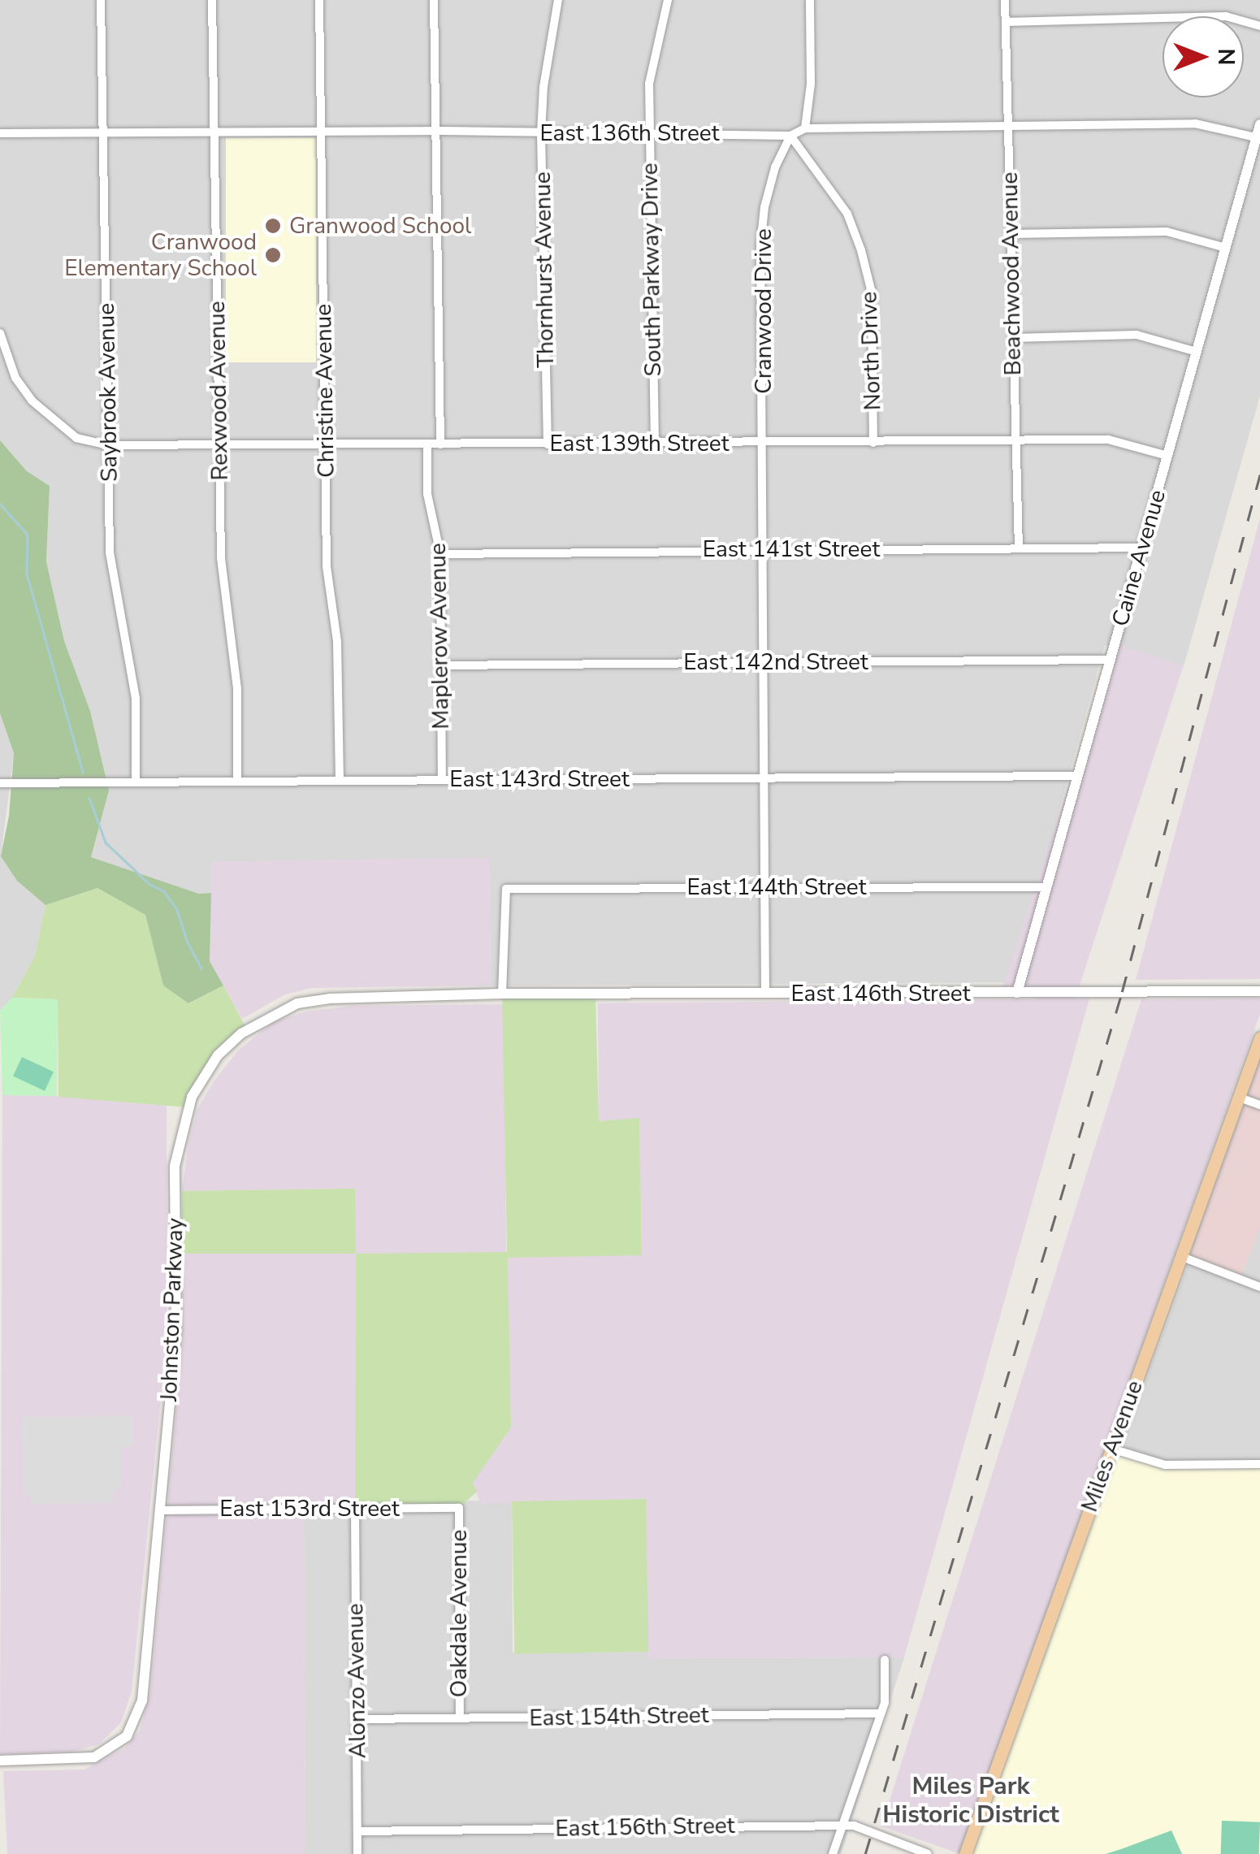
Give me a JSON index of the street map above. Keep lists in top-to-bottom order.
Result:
{
  "streets": {
    "main road": ["Miles Avenue"],
    "street": [
      "East 136th Street",
      "Thornhurst Avenue",
      "South Parkway Drive",
      "Beachwood Avenue",
      "Cranwood Drive",
      "North Drive",
      "Rexwood Avenue",
      "Christine Avenue",
      "Saybrook Avenue",
      "East 139th Street",
      "East 141st Street",
      "Caine Avenue",
      "Maplerow Avenue",
      "East 142nd Street",
      "East 143rd Street",
      "East 144th Street",
      "East 146th Street",
      "Johnston Parkway",
      "East 153rd Street",
      "Oakdale Avenue",
      "Alonzo Avenue",
      "East 154th Street",
      "East 156th Street"
    ]
  },
  "crossings": [
    ["East 136th Street", "Thornhurst Avenue"],
    ["East 136th Street", "South Parkway Drive"],
    ["East 136th Street", "Beachwood Avenue"],
    ["East 136th Street", "Cranwood Drive"],
    ["East 136th Street", "North Drive"],
    ["East 136th Street", "Rexwood Avenue"],
    ["East 136th Street", "Christine Avenue"],
    ["East 136th Street", "Saybrook Avenue"],
    ["East 136th Street", "Caine Avenue"],
    ["Thornhurst Avenue", "East 139th Street"],
    ["South Parkway Drive", "East 139th Street"],
    ["Beachwood Avenue", "East 139th Street"],
    ["Beachwood Avenue", "East 141st Street"],
    ["Cranwood Drive", "North Drive"],
    ["Cranwood Drive", "East 139th Street"],
    ["Cranwood Drive", "East 141st Street"],
    ["Cranwood Drive", "East 142nd Street"],
    ["Cranwood Drive", "East 143rd Street"],
    ["Cranwood Drive", "East 144th Street"],
    ["Cranwood Drive", "East 146th Street"],
    ["North Drive", "East 139th Street"],
    ["Rexwood Avenue", "East 139th Street"],
    ["Rexwood Avenue", "East 143rd Street"],
    ["Christine Avenue", "East 139th Street"],
    ["Christine Avenue", "East 143rd Street"],
    ["Saybrook Avenue", "East 139th Street"],
    ["Saybrook Avenue", "East 143rd Street"],
    ["East 139th Street", "Caine Avenue"],
    ["East 139th Street", "Maplerow Avenue"],
    ["East 141st Street", "Caine Avenue"],
    ["East 141st Street", "Maplerow Avenue"],
    ["Caine Avenue", "East 142nd Street"],
    ["Caine Avenue", "East 143rd Street"],
    ["Caine Avenue", "East 144th Street"],
    ["Caine Avenue", "East 146th Street"],
    ["Maplerow Avenue", "East 142nd Street"],
    ["Maplerow Avenue", "East 143rd Street"],
    ["East 144th Street", "East 146th Street"],
    ["East 144th Street", "Johnston Parkway"],
    ["East 146th Street", "Johnston Parkway"],
    ["Johnston Parkway", "East 153rd Street"],
    ["East 153rd Street", "Oakdale Avenue"],
    ["East 153rd Street", "Alonzo Avenue"],
    ["Oakdale Avenue", "East 154th Street"],
    ["Alonzo Avenue", "East 154th Street"],
    ["Alonzo Avenue", "East 156th Street"]
  ],
  "districts": ["Miles Park Historic District"],
  "places": ["Granwood School", "Cranwood Elementary School"],
  "north": "right"
}
